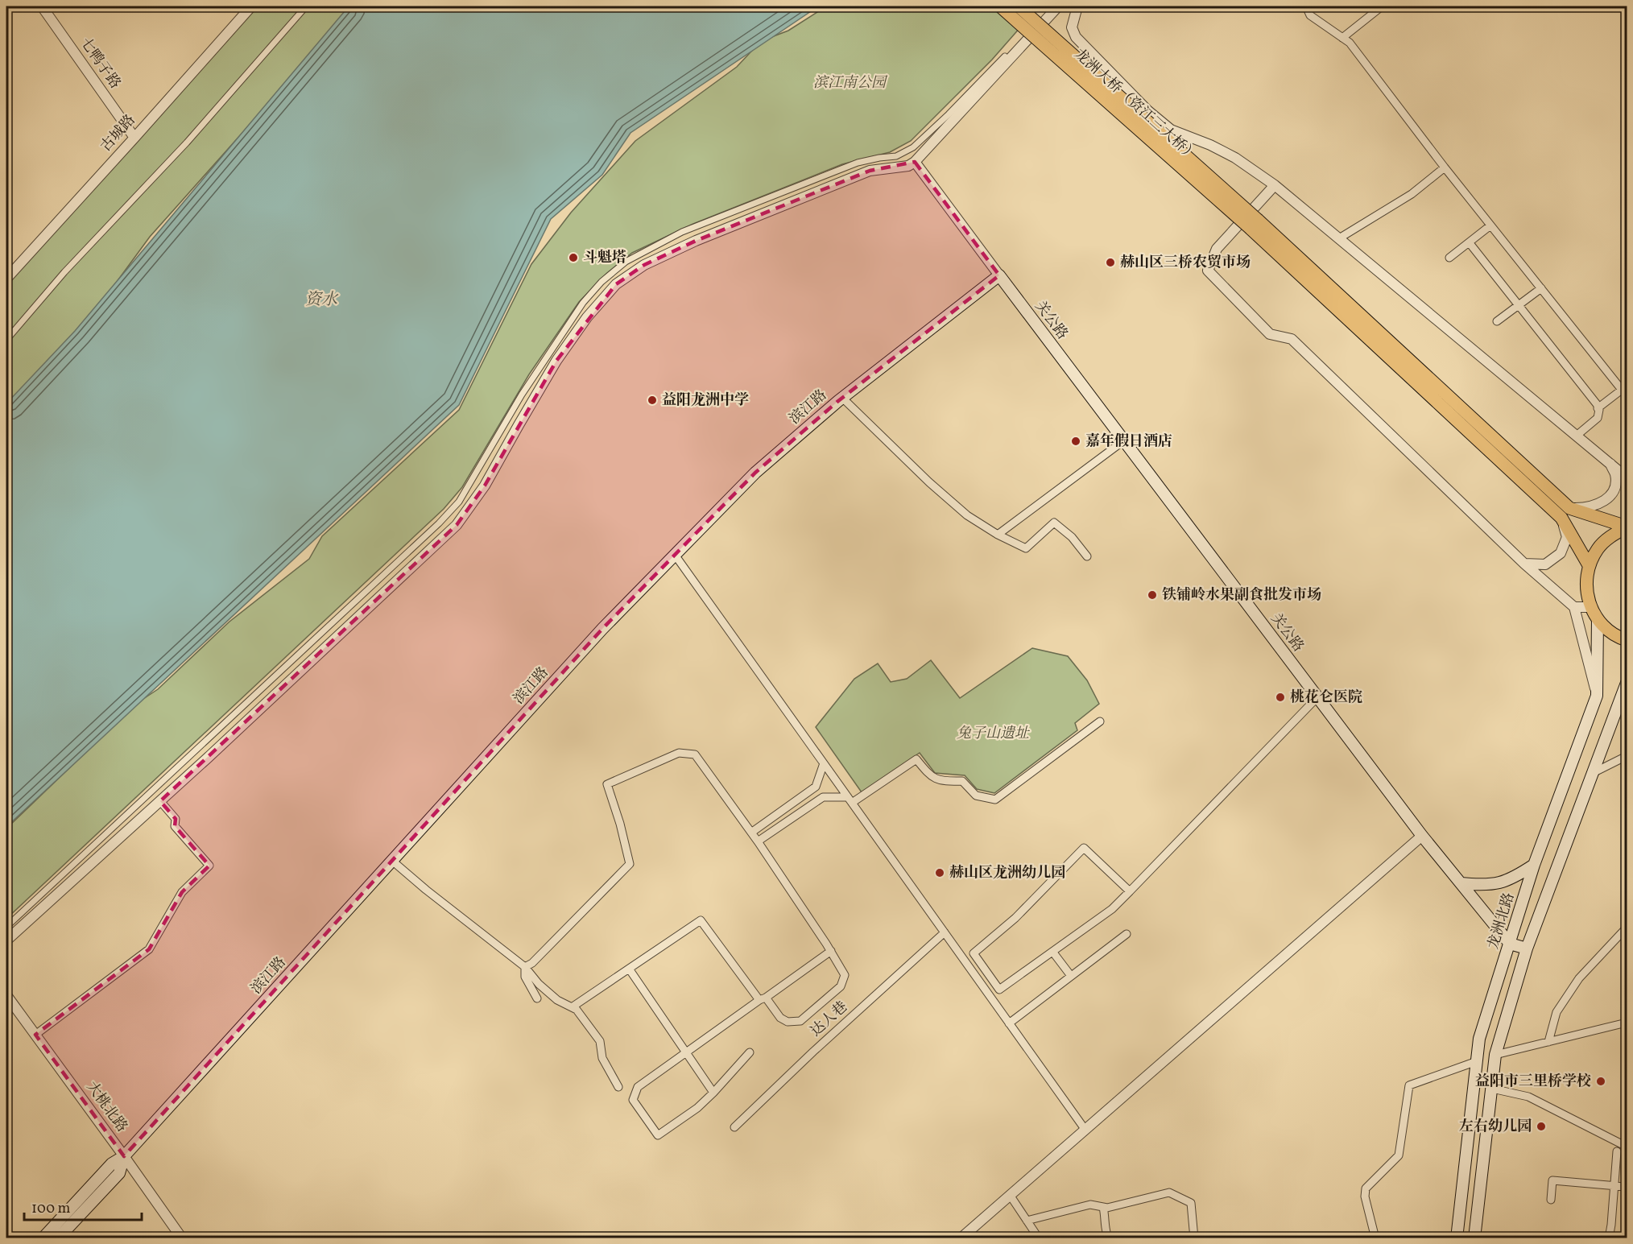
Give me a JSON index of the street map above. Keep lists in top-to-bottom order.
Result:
{
  "streets": {
    "main road": [
      "龙洲大桥（资江三大桥）",
      "关公路",
      "滨江路",
      "龙洲北路"
    ],
    "street": [
      "七鸭子路",
      "古城路",
      "达人巷",
      "大桃北路"
    ]
  },
  "crossings": [
    ["七鸭子路", "古城路"],
    ["关公路", "滨江路"],
    ["关公路", "龙洲北路"],
    ["滨江路", "大桃北路"]
  ],
  "water": ["资水"],
  "parks": ["滨江南公园", "兔子山遗址"],
  "places": [
    "斗魁塔",
    "赫山区三桥农贸市场",
    "益阳龙洲中学",
    "嘉年假日酒店",
    "铁铺岭水果副食批发市场",
    "桃花仑医院",
    "赫山区龙洲幼儿园",
    "益阳市三里桥学校",
    "左右幼儿园"
  ],
  "scale_bar": "100 m"
}
